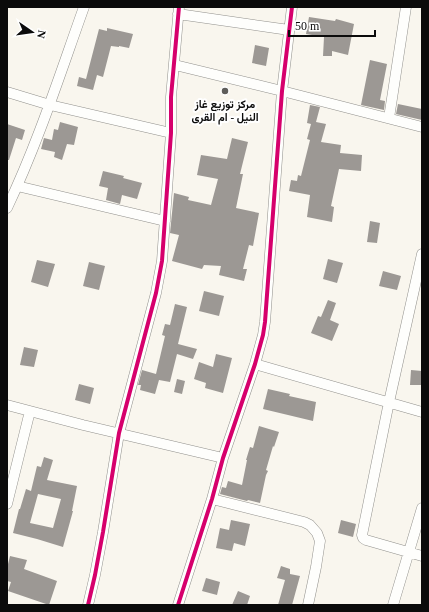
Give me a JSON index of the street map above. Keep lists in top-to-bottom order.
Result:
{
  "places": ["مركز توزيع غاز النيل - ام القرى"],
  "scale_bar": "50 m",
  "north": "right"
}
